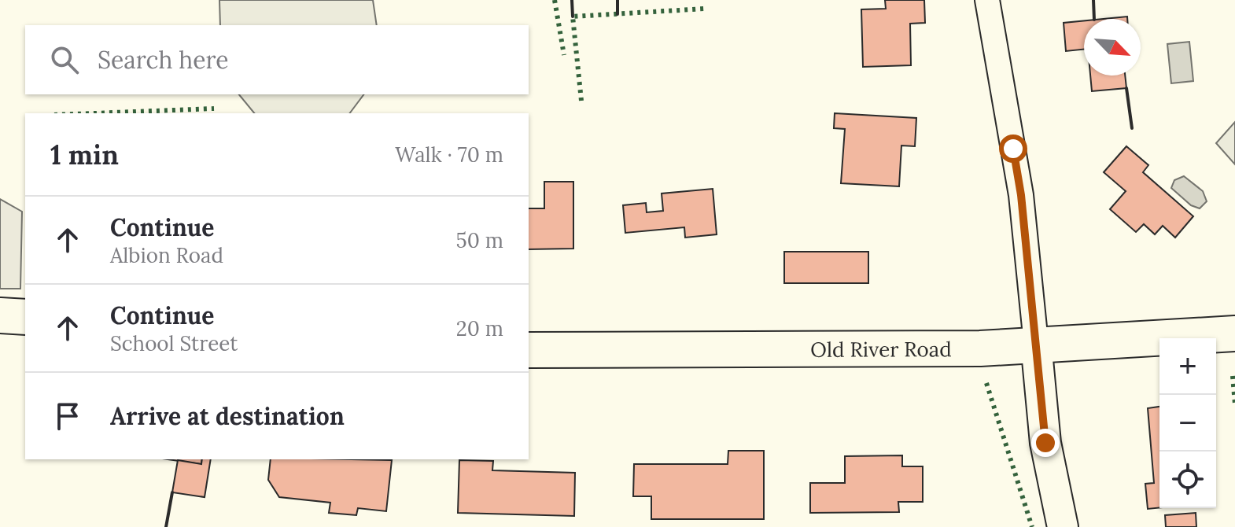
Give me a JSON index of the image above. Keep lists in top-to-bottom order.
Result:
{
  "streets": {
    "main road": ["Old River Road"]
  },
  "north": "bottom right",
  "page": {
    "search": "Search here",
    "heading": ["1 min", "Walk · 70 m"],
    "list": [
      ["Continue", "Albion Road", "50 m"],
      ["Continue", "School Street", "20 m"],
      "Arrive at destination"
    ],
    "map_buttons": ["+", "−"]
  }
}
